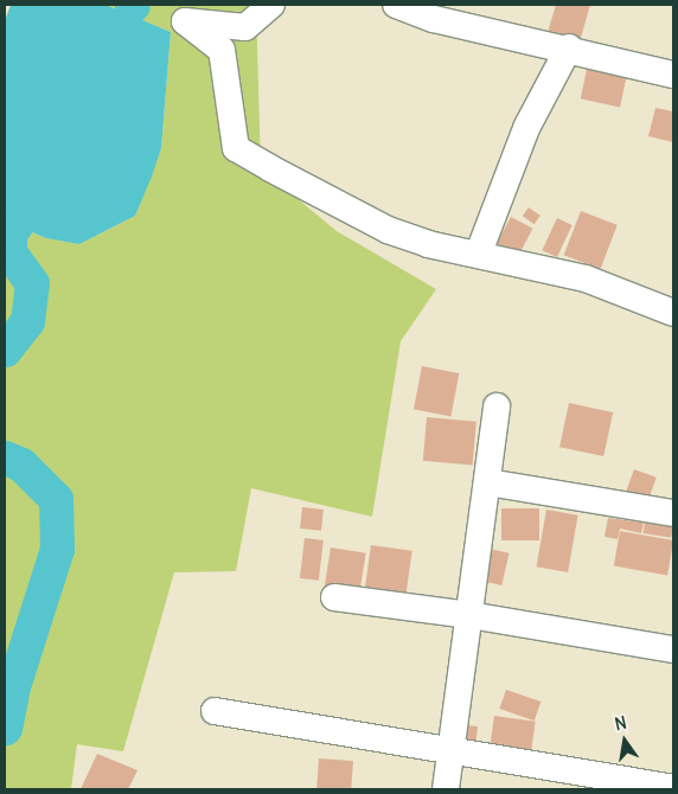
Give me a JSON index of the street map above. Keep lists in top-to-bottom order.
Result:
{
  "north": "top"
}
